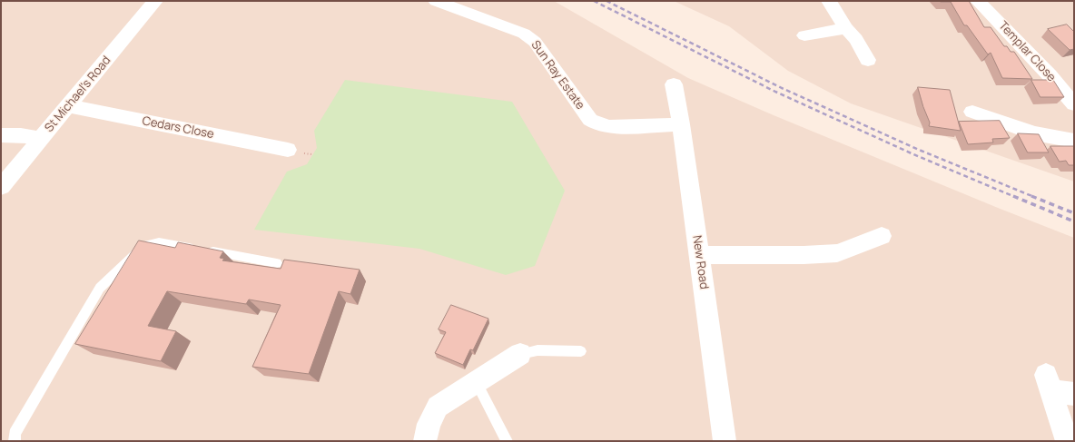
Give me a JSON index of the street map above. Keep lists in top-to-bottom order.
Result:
{
  "streets": {
    "street": [
      "Templar Close",
      "Sun Ray Estate",
      "St Michael's Road",
      "Cedars Close",
      "New Road"
    ]
  },
  "crossings": [
    ["Sun Ray Estate", "New Road"],
    ["St Michael's Road", "Cedars Close"]
  ]
}
